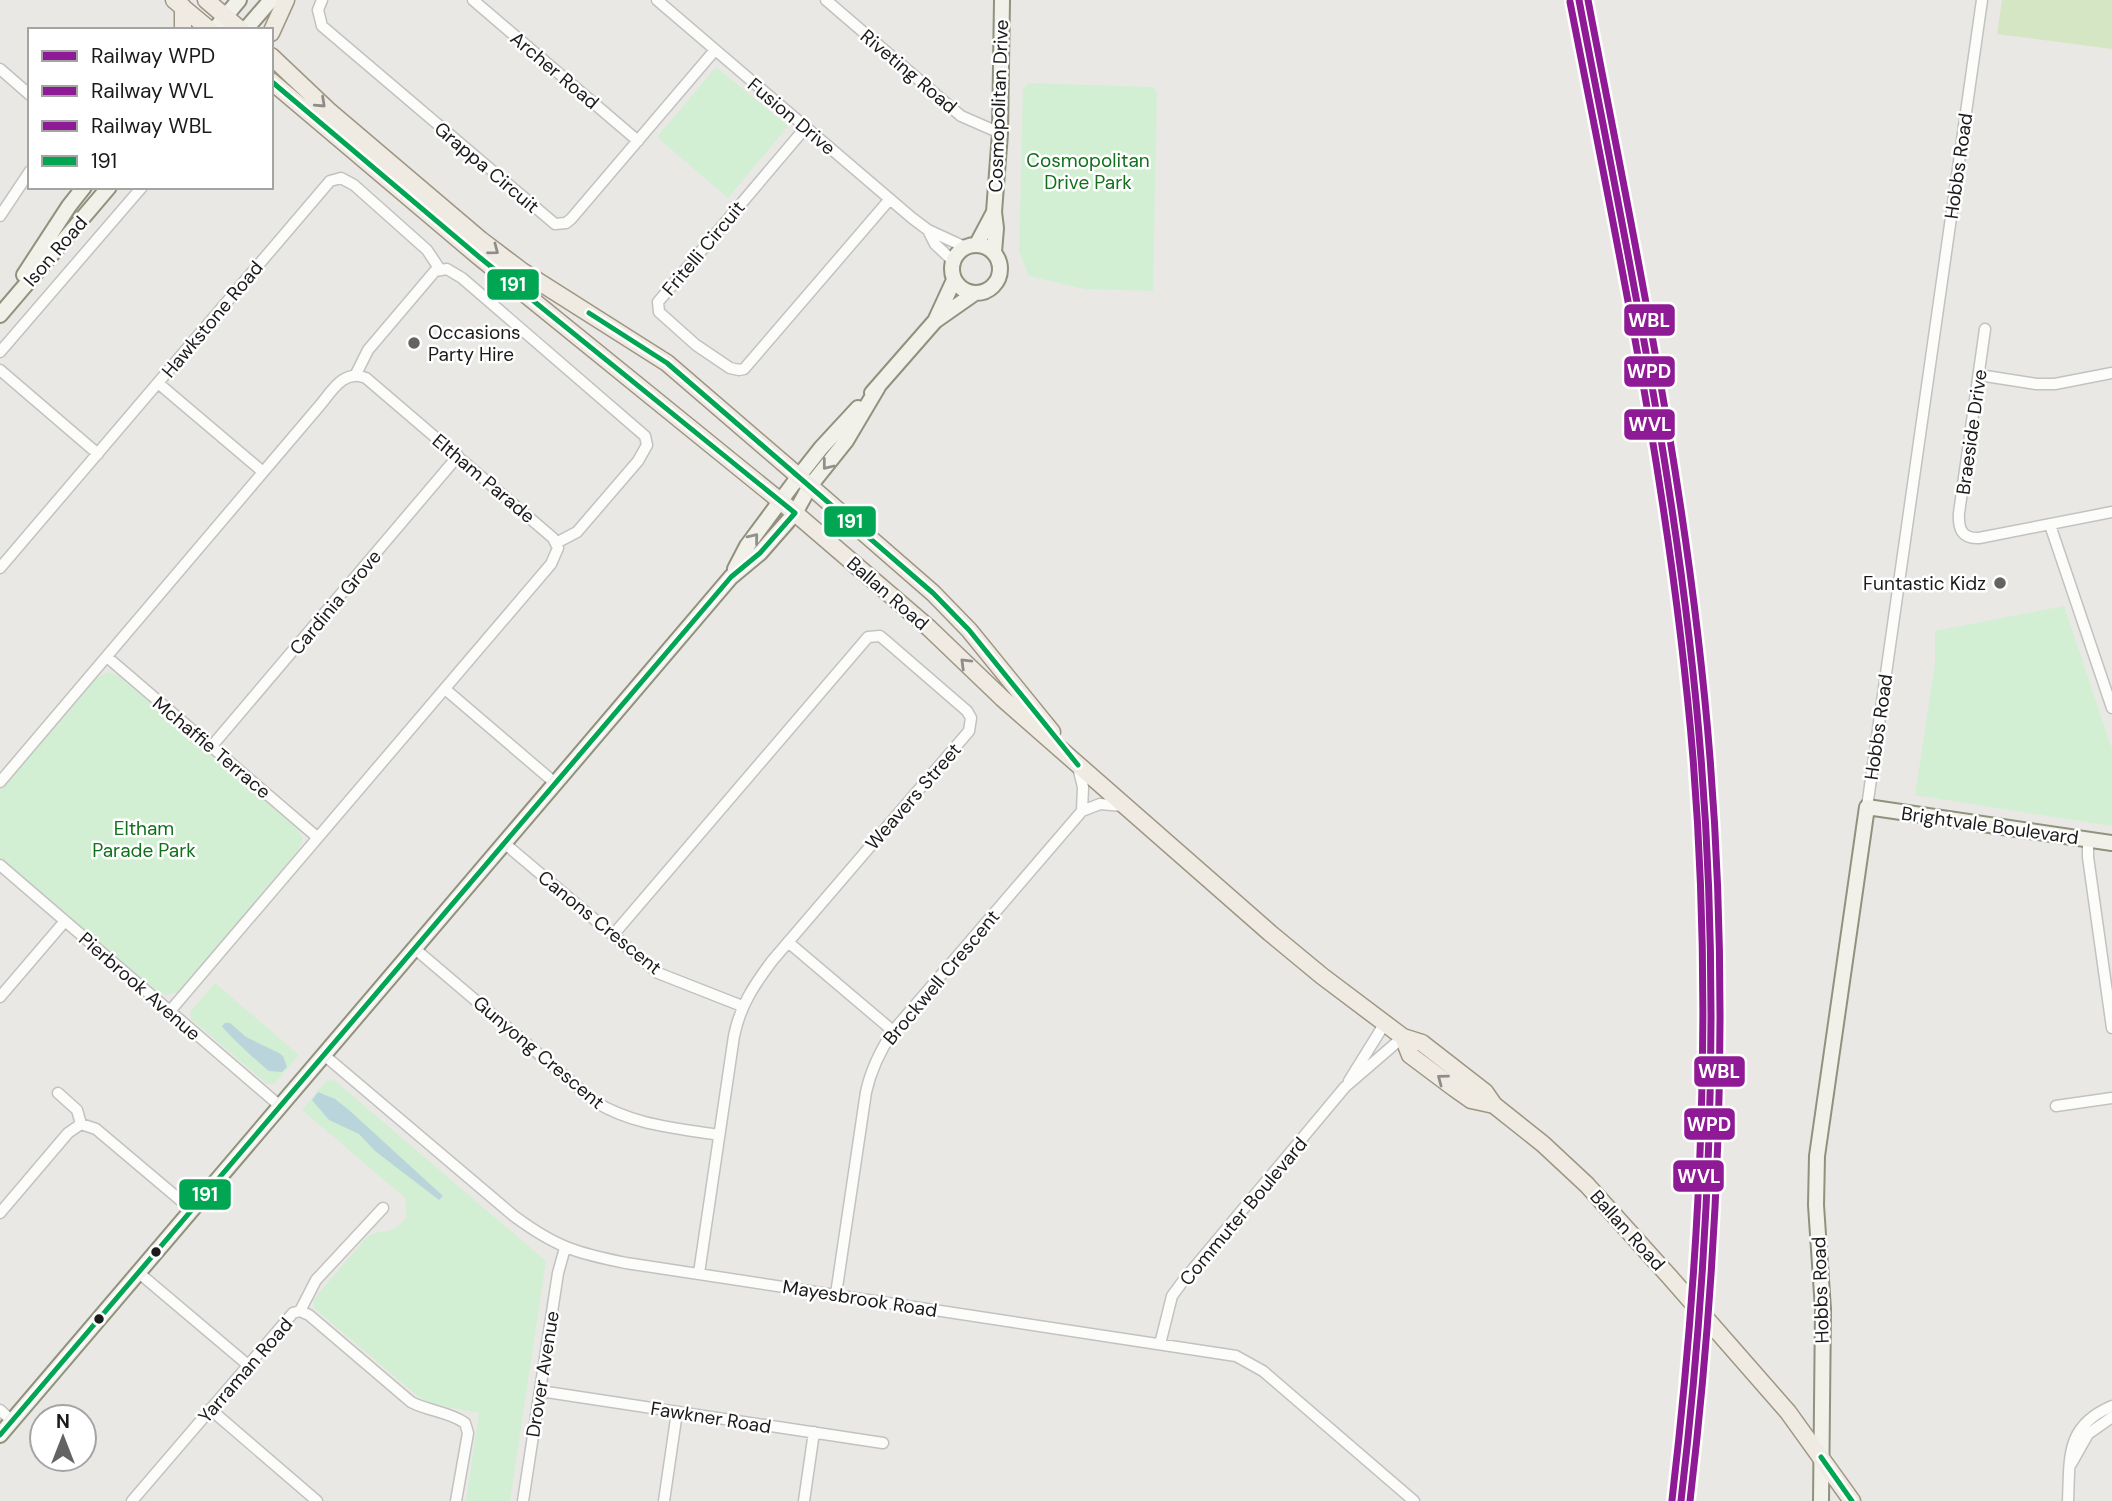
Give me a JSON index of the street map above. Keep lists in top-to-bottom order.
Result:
{
  "streets": {
    "main road": ["Ballan Road"],
    "street": [
      "Archer Road",
      "Riveting Road",
      "Cosmopolitan Drive",
      "Fusion Drive",
      "Hobbs Road",
      "Grappa Circuit",
      "Fritelli Circuit",
      "Ison Road",
      "Hawkstone Road",
      "Braeside Drive",
      "Eltham Parade",
      "Cardinia Grove",
      "Mchaffie Terrace",
      "Weavers Street",
      "Brightvale Boulevard",
      "Canons Crescent",
      "Brockwell Crescent",
      "Pierbrook Avenue",
      "Gunyong Crescent",
      "Commuter Boulevard",
      "Mayesbrook Road",
      "Yarraman Road",
      "Drover Avenue",
      "Fawkner Road"
    ]
  },
  "crossings": [
    ["Archer Road", "Grappa Circuit"],
    ["Riveting Road", "Cosmopolitan Drive"],
    ["Cosmopolitan Drive", "Fusion Drive"],
    ["Fusion Drive", "Grappa Circuit"],
    ["Fusion Drive", "Fritelli Circuit"],
    ["Hobbs Road", "Ballan Road"],
    ["Hobbs Road", "Brightvale Boulevard"],
    ["Eltham Parade", "Cardinia Grove"],
    ["Ballan Road", "Commuter Boulevard"],
    ["Cardinia Grove", "Mchaffie Terrace"],
    ["Weavers Street", "Canons Crescent"],
    ["Weavers Street", "Gunyong Crescent"],
    ["Weavers Street", "Mayesbrook Road"],
    ["Brockwell Crescent", "Mayesbrook Road"],
    ["Commuter Boulevard", "Mayesbrook Road"],
    ["Mayesbrook Road", "Drover Avenue"],
    ["Drover Avenue", "Fawkner Road"]
  ],
  "parks": ["Cosmopolitan Drive Park", "Eltham Parade Park"],
  "places": ["Occasions Party Hire", "Funtastic Kidz"],
  "lines": [
    "rail line WPD",
    "rail line WBL",
    "rail line WVL",
    "transit line 191"
  ],
  "legend": [
    "Railway WPD",
    "Railway WVL",
    "Railway WBL",
    "191"
  ],
  "north": "top"
}
